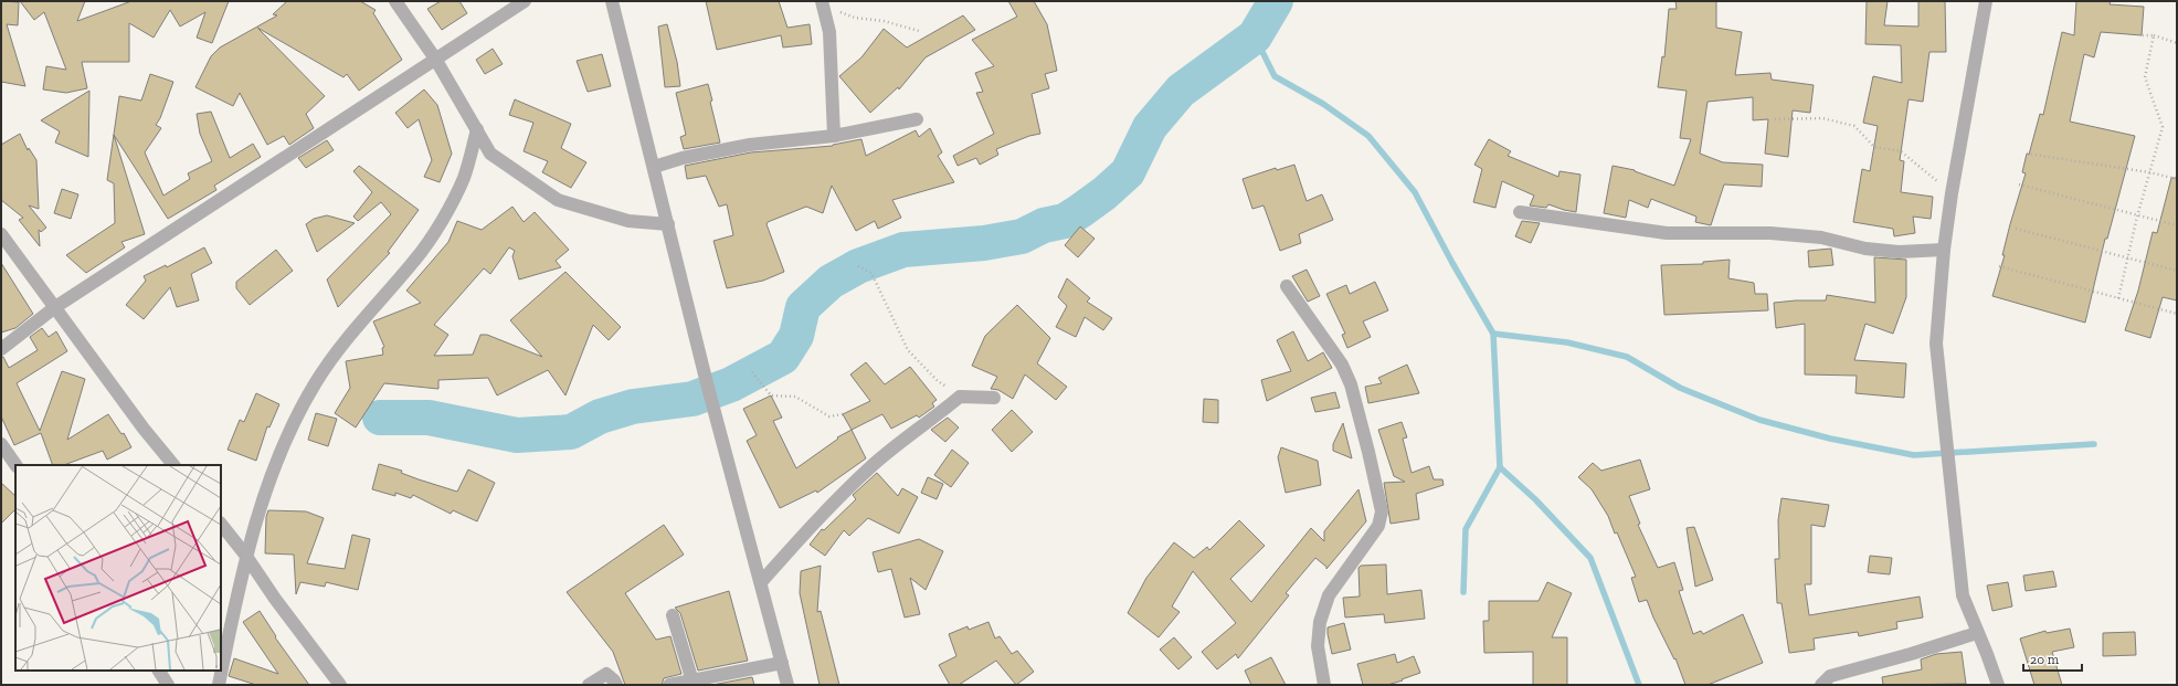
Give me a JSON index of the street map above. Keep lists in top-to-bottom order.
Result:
{
  "scale_bar": "20 m"
}
